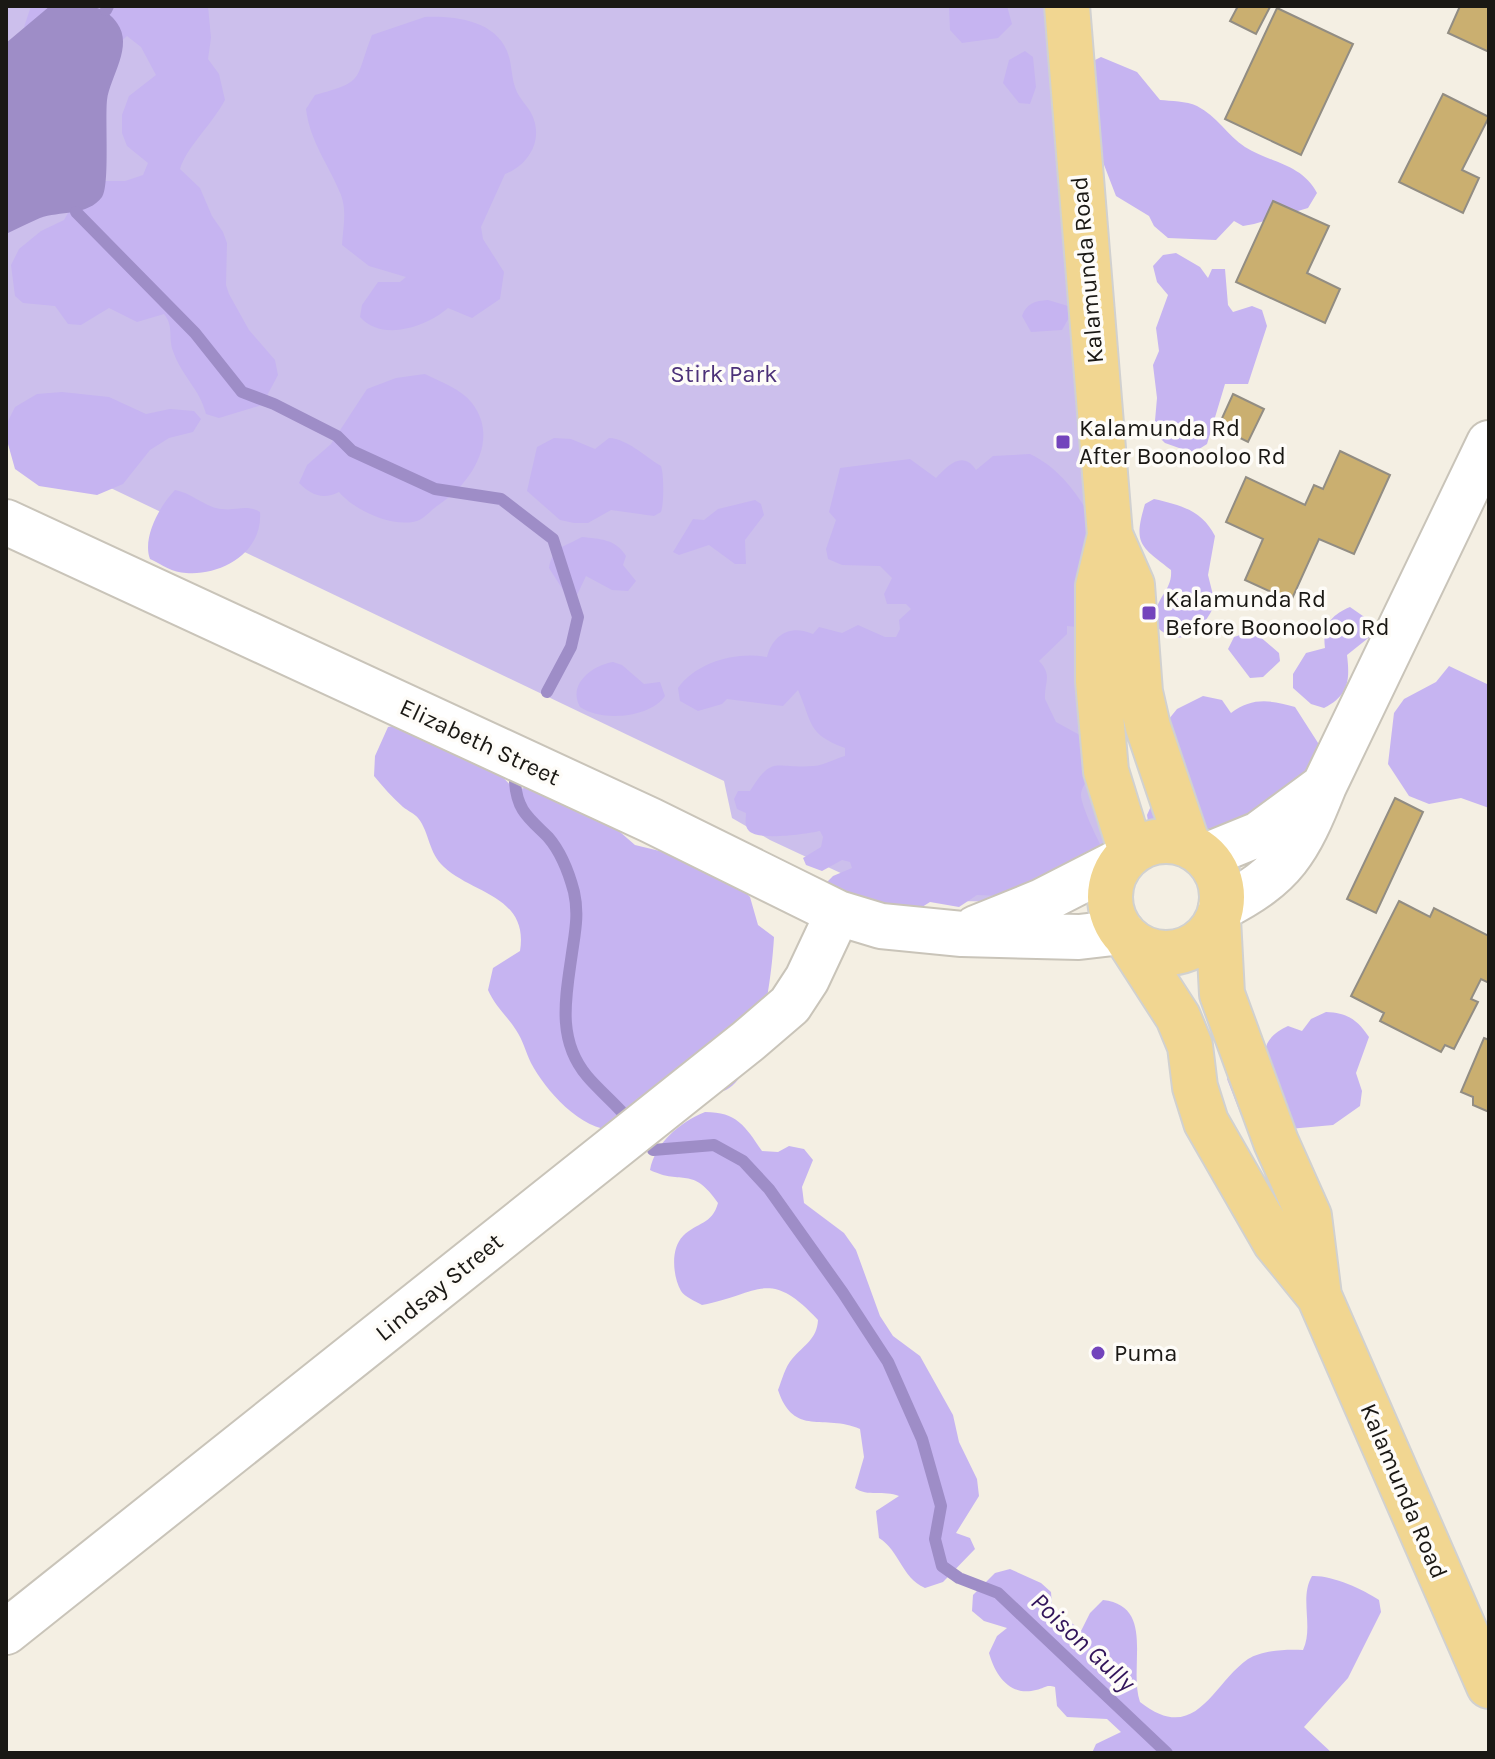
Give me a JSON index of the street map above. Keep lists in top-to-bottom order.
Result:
{
  "streets": {
    "main road": ["Kalamunda Road"],
    "street": ["Elizabeth Street", "Lindsay Street"]
  },
  "crossings": [
    ["Kalamunda Road", "Elizabeth Street"],
    ["Elizabeth Street", "Lindsay Street"]
  ],
  "water": ["Poison Gully"],
  "parks": ["Stirk Park"],
  "places": {
    "transit": ["Kalamunda Rd After Boonooloo Rd", "Kalamunda Rd Before Boonooloo Rd"],
    "other": ["Puma"]
  }
}
